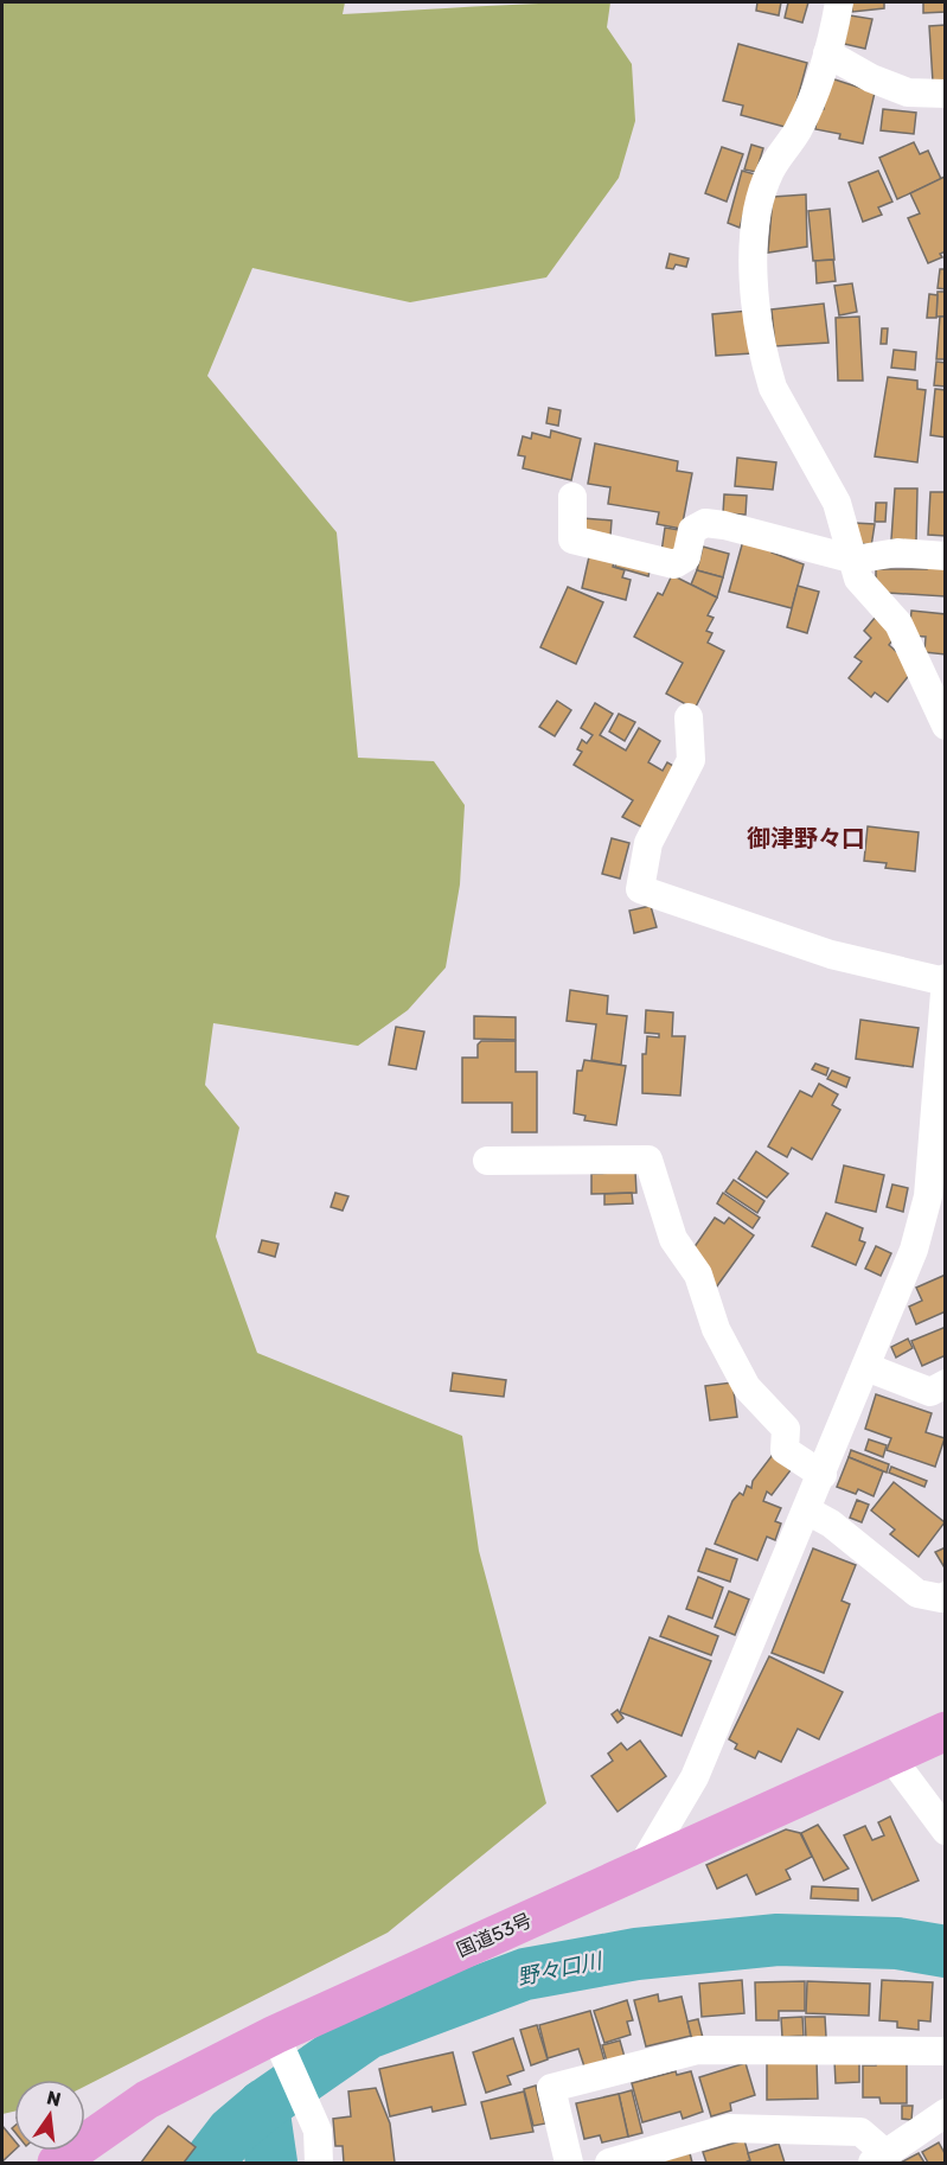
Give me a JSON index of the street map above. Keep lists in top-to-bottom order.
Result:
{
  "streets": {
    "highway": ["国道53号"]
  },
  "districts": ["御津野々口"],
  "water": ["野々口川"],
  "north": "top"
}
